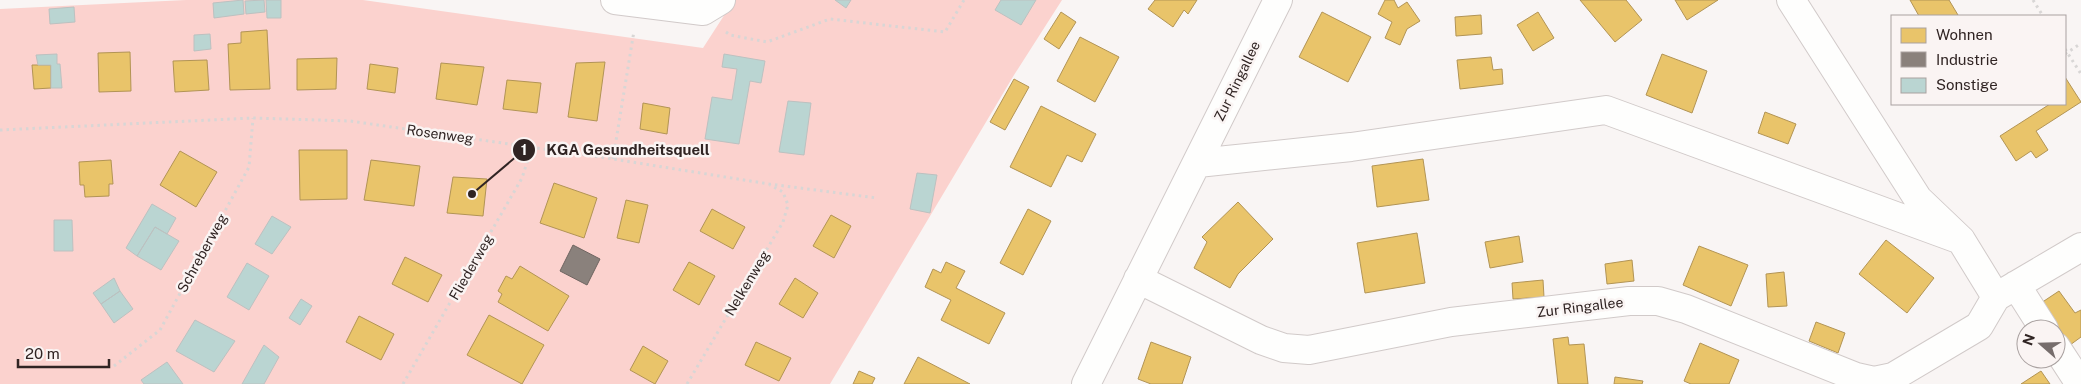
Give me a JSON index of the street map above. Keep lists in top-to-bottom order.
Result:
{
  "streets": {
    "street": ["Zur Ringallee"],
    "path": [
      "Rosenweg",
      "Schreberweg",
      "Fliederweg",
      "Nelkenweg"
    ]
  },
  "crossings": [
    ["Rosenweg", "Schreberweg"],
    ["Rosenweg", "Fliederweg"],
    ["Rosenweg", "Nelkenweg"]
  ],
  "places": ["KGA Gesundheitsquell"],
  "legend": ["Wohnen", "Industrie", "Sonstige"],
  "scale_bar": "20 m",
  "north": "left"
}
